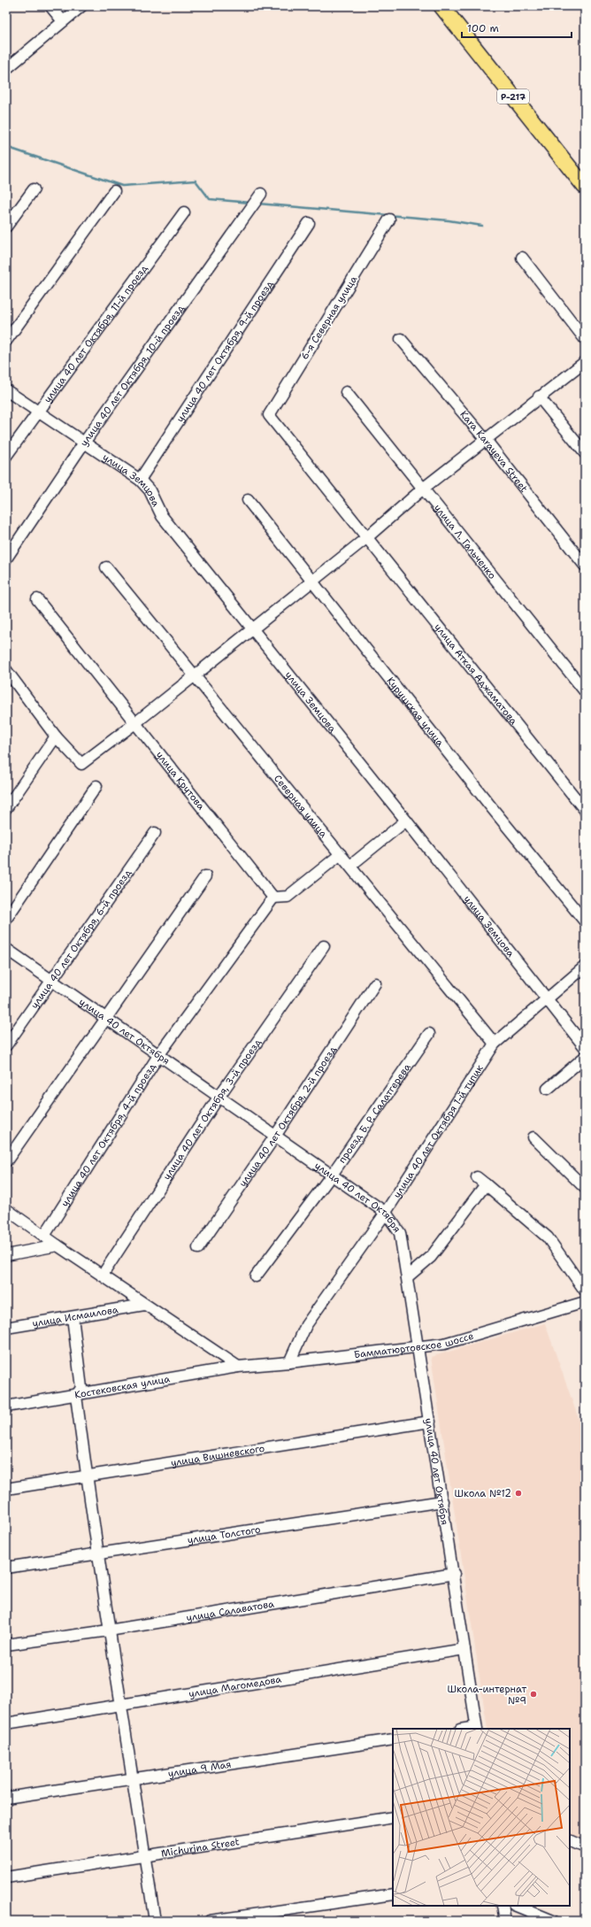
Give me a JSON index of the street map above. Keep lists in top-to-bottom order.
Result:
{
  "streets": {
    "highway": ["Р-217"],
    "street": [
      "6-я Северная улица",
      "улица 40 лет Октября, 11-й проезд",
      "улица 40 лет Октября, 9-й проезд",
      "улица 40 лет Октября, 10-й проезд",
      "Kara Karayeva Street",
      "улица Земцова",
      "улица Л. Гальченко",
      "улица Аткая Аджаматова",
      "Курушская улица",
      "улица Крутова",
      "Северная улица",
      "улица 40 лет Октября, 6-й проезд",
      "улица 40 лет Октября",
      "улица 40 лет Октября, 3-й проезд",
      "проезд Б. Р. Салатгерева",
      "улица 40 лет Октября, 2-й проезд",
      "улица 40 лет Октября 1-й тупик",
      "улица 40 лет Октября, 4-й проезд",
      "улица Исмаилова",
      "Бамматюртовское шоссе",
      "Костековская улица",
      "улица Вишневского",
      "улица Толстого",
      "улица Салаватова",
      "улица Магомедова",
      "улица 9 Мая",
      "Michurina Street"
    ]
  },
  "crossings": [
    ["6-я Северная улица", "улица Аткая Аджаматова"],
    ["улица 40 лет Октября, 11-й проезд", "улица Земцова"],
    ["улица 40 лет Октября, 9-й проезд", "улица Земцова"],
    ["улица 40 лет Октября, 10-й проезд", "улица Земцова"],
    ["улица Земцова", "улица 40 лет Октября 1-й тупик"],
    ["улица Крутова", "улица 40 лет Октября, 4-й проезд"],
    ["Северная улица", "улица 40 лет Октября 1-й тупик"],
    ["улица 40 лет Октября, 6-й проезд", "улица 40 лет Октября"],
    ["улица 40 лет Октября", "улица 40 лет Октября, 3-й проезд"],
    ["улица 40 лет Октября", "проезд Б. Р. Салатгерева"],
    ["улица 40 лет Октября", "улица 40 лет Октября, 2-й проезд"],
    ["улица 40 лет Октября", "улица 40 лет Октября 1-й тупик"],
    ["улица 40 лет Октября", "улица 40 лет Октября, 4-й проезд"],
    ["улица 40 лет Октября", "Бамматюртовское шоссе"],
    ["улица 40 лет Октября", "улица Вишневского"],
    ["улица 40 лет Октября", "улица Толстого"],
    ["улица 40 лет Октября", "улица Салаватова"],
    ["улица 40 лет Октября", "улица Магомедова"],
    ["улица 40 лет Октября 1-й тупик", "Бамматюртовское шоссе"],
    ["Бамматюртовское шоссе", "Костековская улица"]
  ],
  "places": ["Школа №12", "Школа-интернат №9"],
  "scale_bar": "100 m"
}
